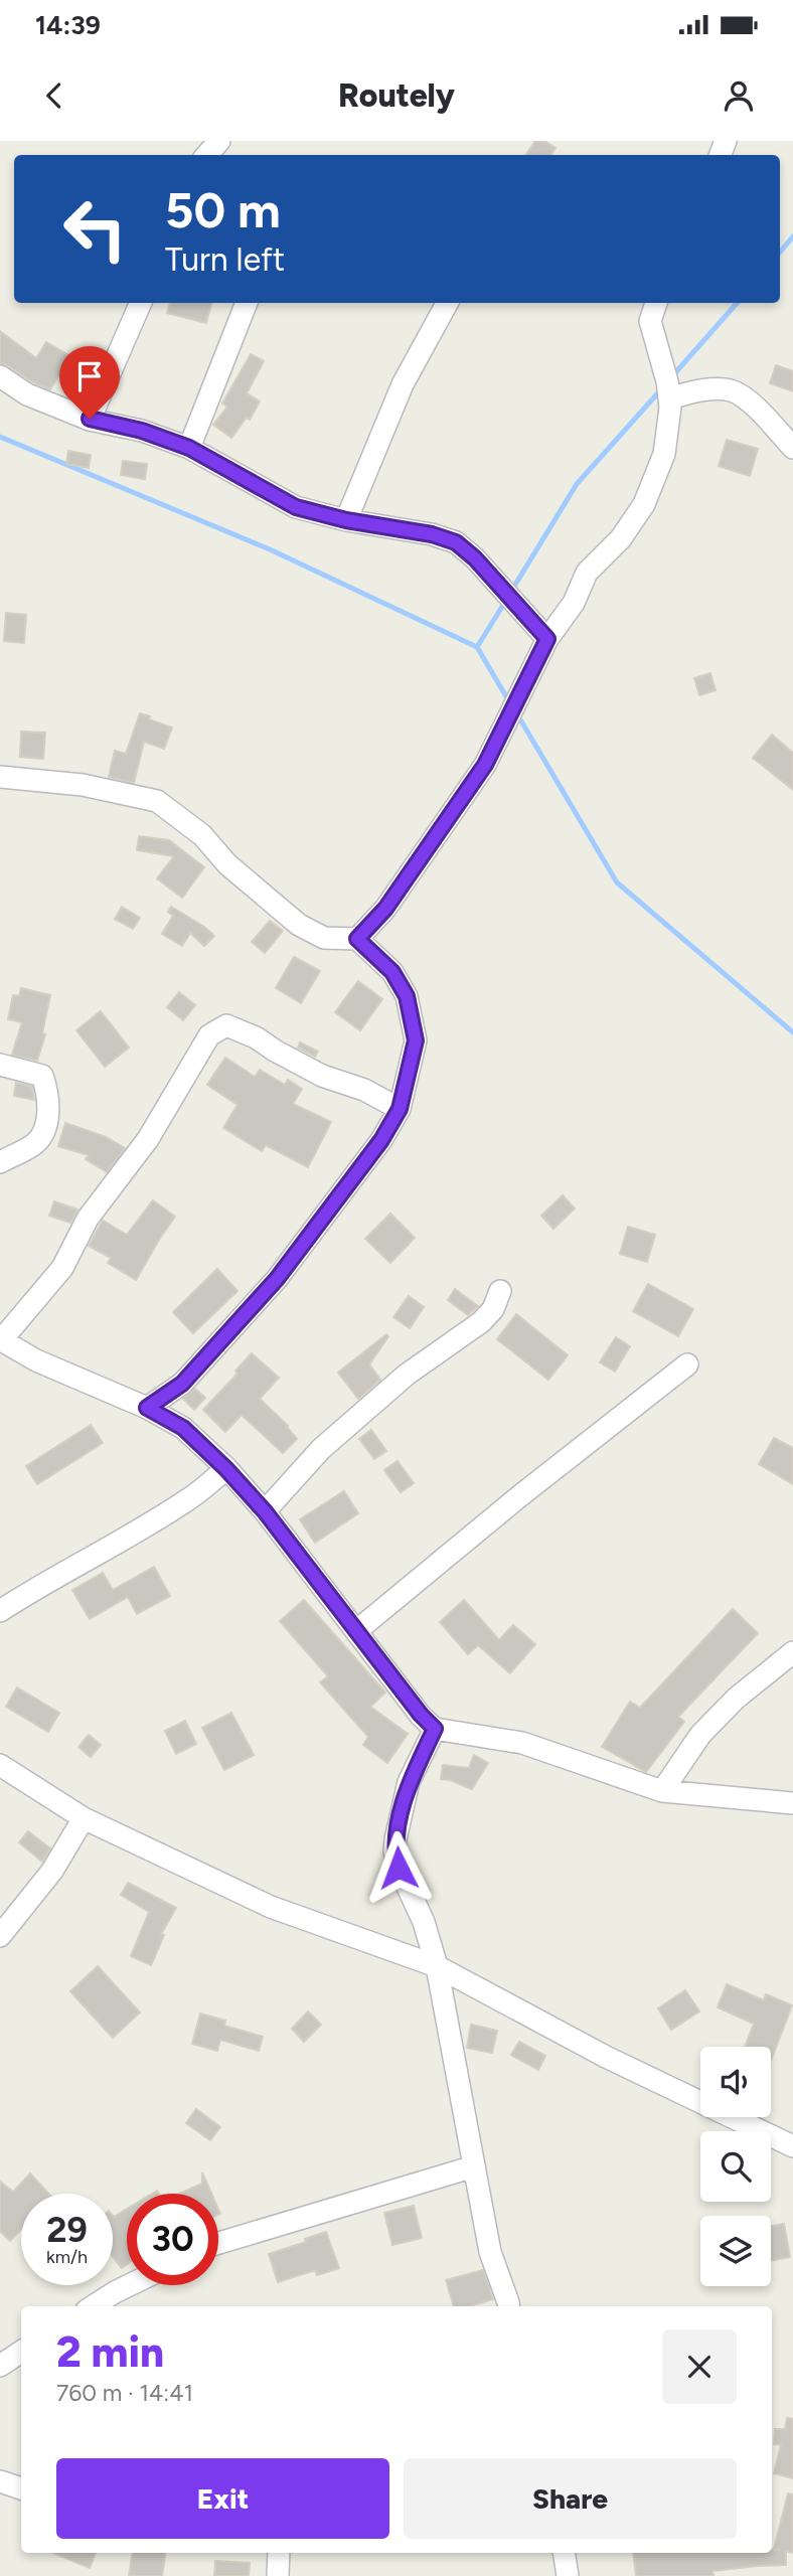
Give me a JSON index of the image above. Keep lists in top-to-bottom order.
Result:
{
  "page": {
    "status": "14:39",
    "header": "Routely",
    "turn": ["50 m", "Turn left"],
    "speed": "29 km/h",
    "limit": "30",
    "heading": ["2 min", "760 m · 14:41"],
    "buttons": ["Exit", "Share"]
  }
}
